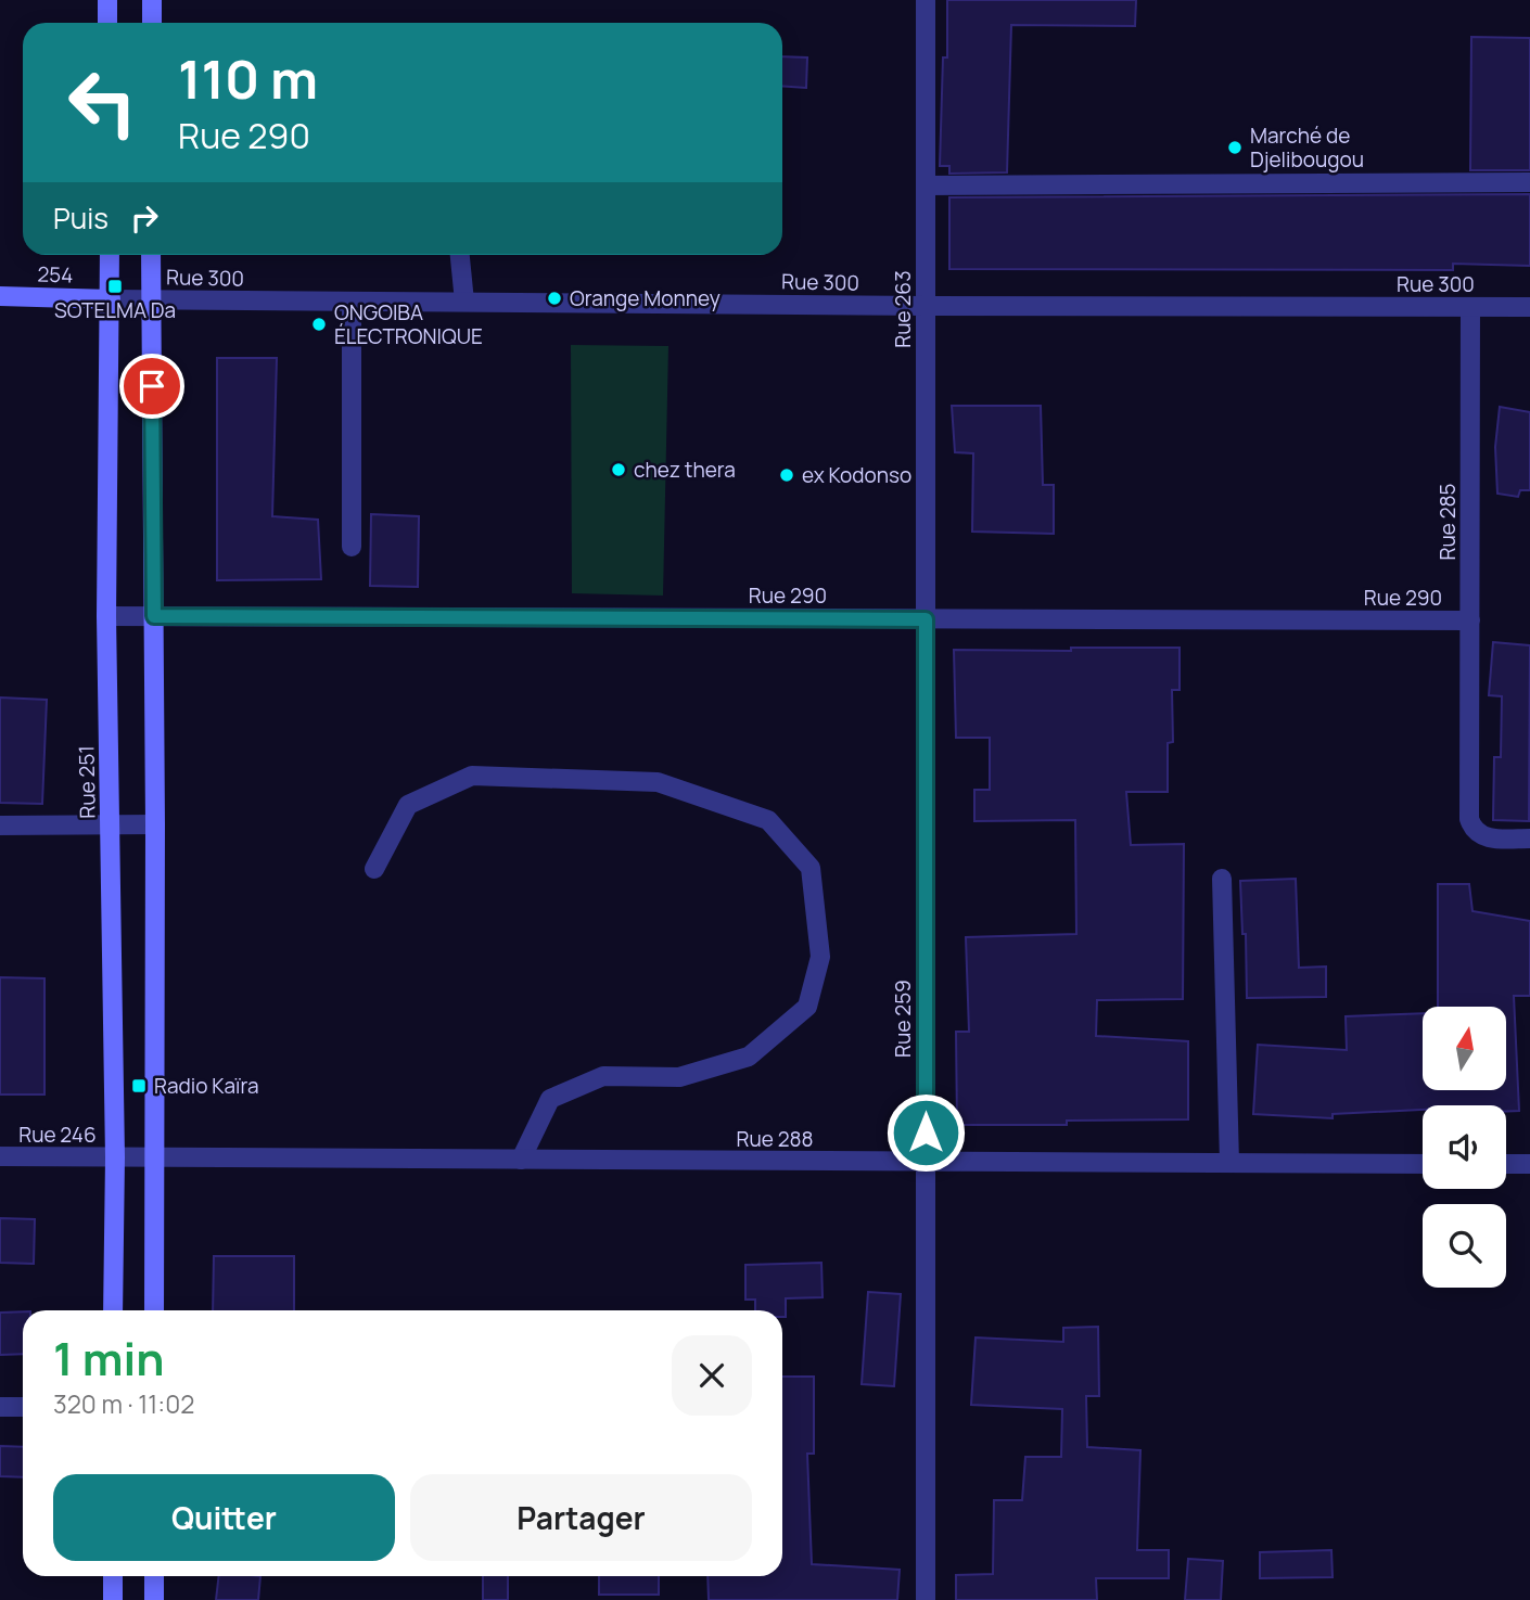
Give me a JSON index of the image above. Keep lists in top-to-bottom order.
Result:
{
  "streets": {
    "main road": ["254", "Rue 251"],
    "street": [
      "Rue 300",
      "Rue 263",
      "Rue 285",
      "Rue 290",
      "Rue 259",
      "Rue 246",
      "Rue 288"
    ]
  },
  "crossings": [
    ["254", "Rue 300"],
    ["254", "Rue 251"],
    ["Rue 300", "Rue 263"],
    ["Rue 300", "Rue 285"],
    ["Rue 300", "Rue 251"],
    ["Rue 263", "Rue 290"],
    ["Rue 263", "Rue 259"],
    ["Rue 285", "Rue 290"],
    ["Rue 290", "Rue 251"],
    ["Rue 290", "Rue 259"],
    ["Rue 251", "Rue 246"],
    ["Rue 251", "Rue 288"],
    ["Rue 259", "Rue 288"],
    ["Rue 246", "Rue 288"]
  ],
  "places": {
    "other": [
      "Marché de Djelibougou",
      "Orange Monney",
      "ONGOIBA ÉLECTRONIQUE",
      "chez thera",
      "ex Kodonso"
    ],
    "transit": ["SOTELMA Da", "Radio Kaïra"]
  },
  "north": "top",
  "page": {
    "turn": ["110 m", "Rue 290"],
    "then": "Puis",
    "heading": ["1 min", "320 m · 11:02"],
    "buttons": ["Quitter", "Partager"]
  }
}
